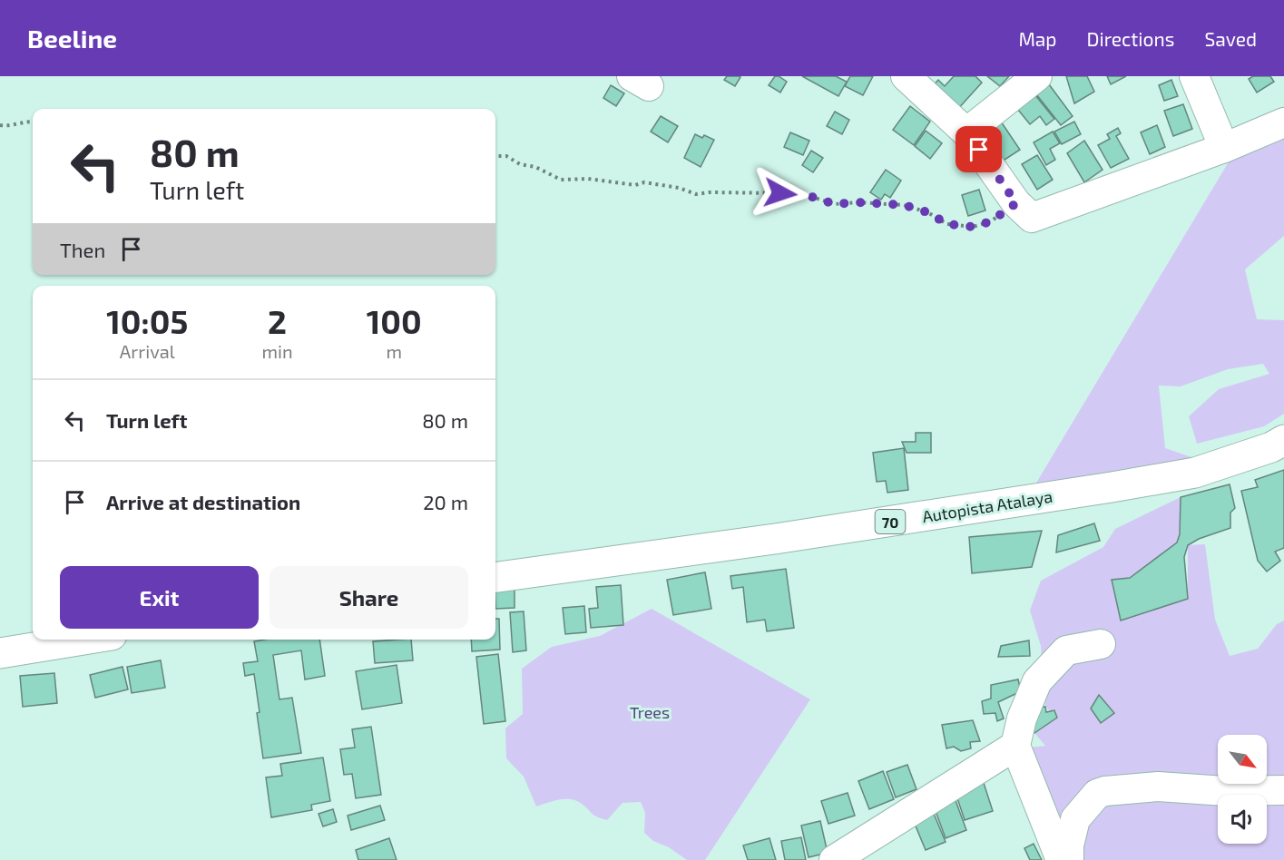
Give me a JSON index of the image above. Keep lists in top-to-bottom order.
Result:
{
  "streets": {
    "main road": ["Autopista Atalaya", "70"]
  },
  "parks": ["Trees"],
  "north": "bottom right",
  "page": {
    "header": "Beeline",
    "nav": ["Map", "Directions", "Saved"],
    "turn": ["80 m", "Turn left"],
    "then": "Then",
    "eta": [
      "10:05",
      "Arrival",
      "2",
      "min",
      "100",
      "m"
    ],
    "list": [
      {
        "name": "Turn left",
        "value": "80 m"
      },
      {
        "name": "Arrive at destination",
        "value": "20 m"
      }
    ],
    "buttons": ["Exit", "Share"]
  }
}
